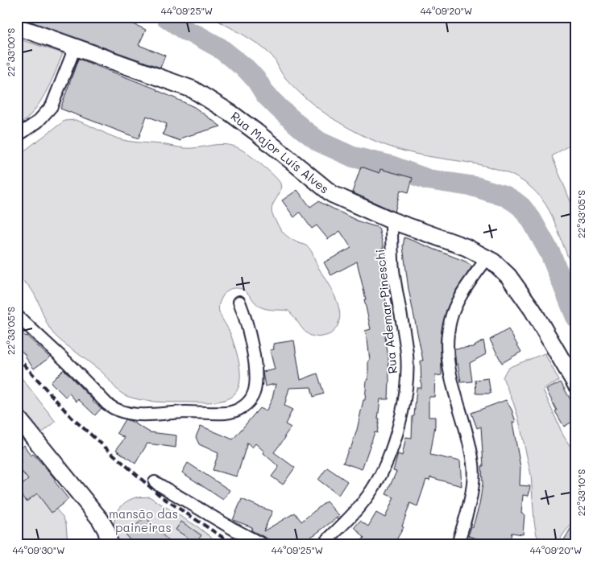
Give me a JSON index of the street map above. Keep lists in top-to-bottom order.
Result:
{
  "streets": {
    "street": ["Rua Major Luís Alves", "Rua Ademar Pineschi"]
  },
  "crossings": [
    ["Rua Major Luís Alves", "Rua Ademar Pineschi"]
  ],
  "parks": ["mansão das paineiras"],
  "coordinates": [
    "44°09'25\"W",
    "44°09'20\"W",
    "22°33'00\"S",
    "22°33'05\"S",
    "22°33'10\"S",
    "44°09'30\"W"
  ]
}
